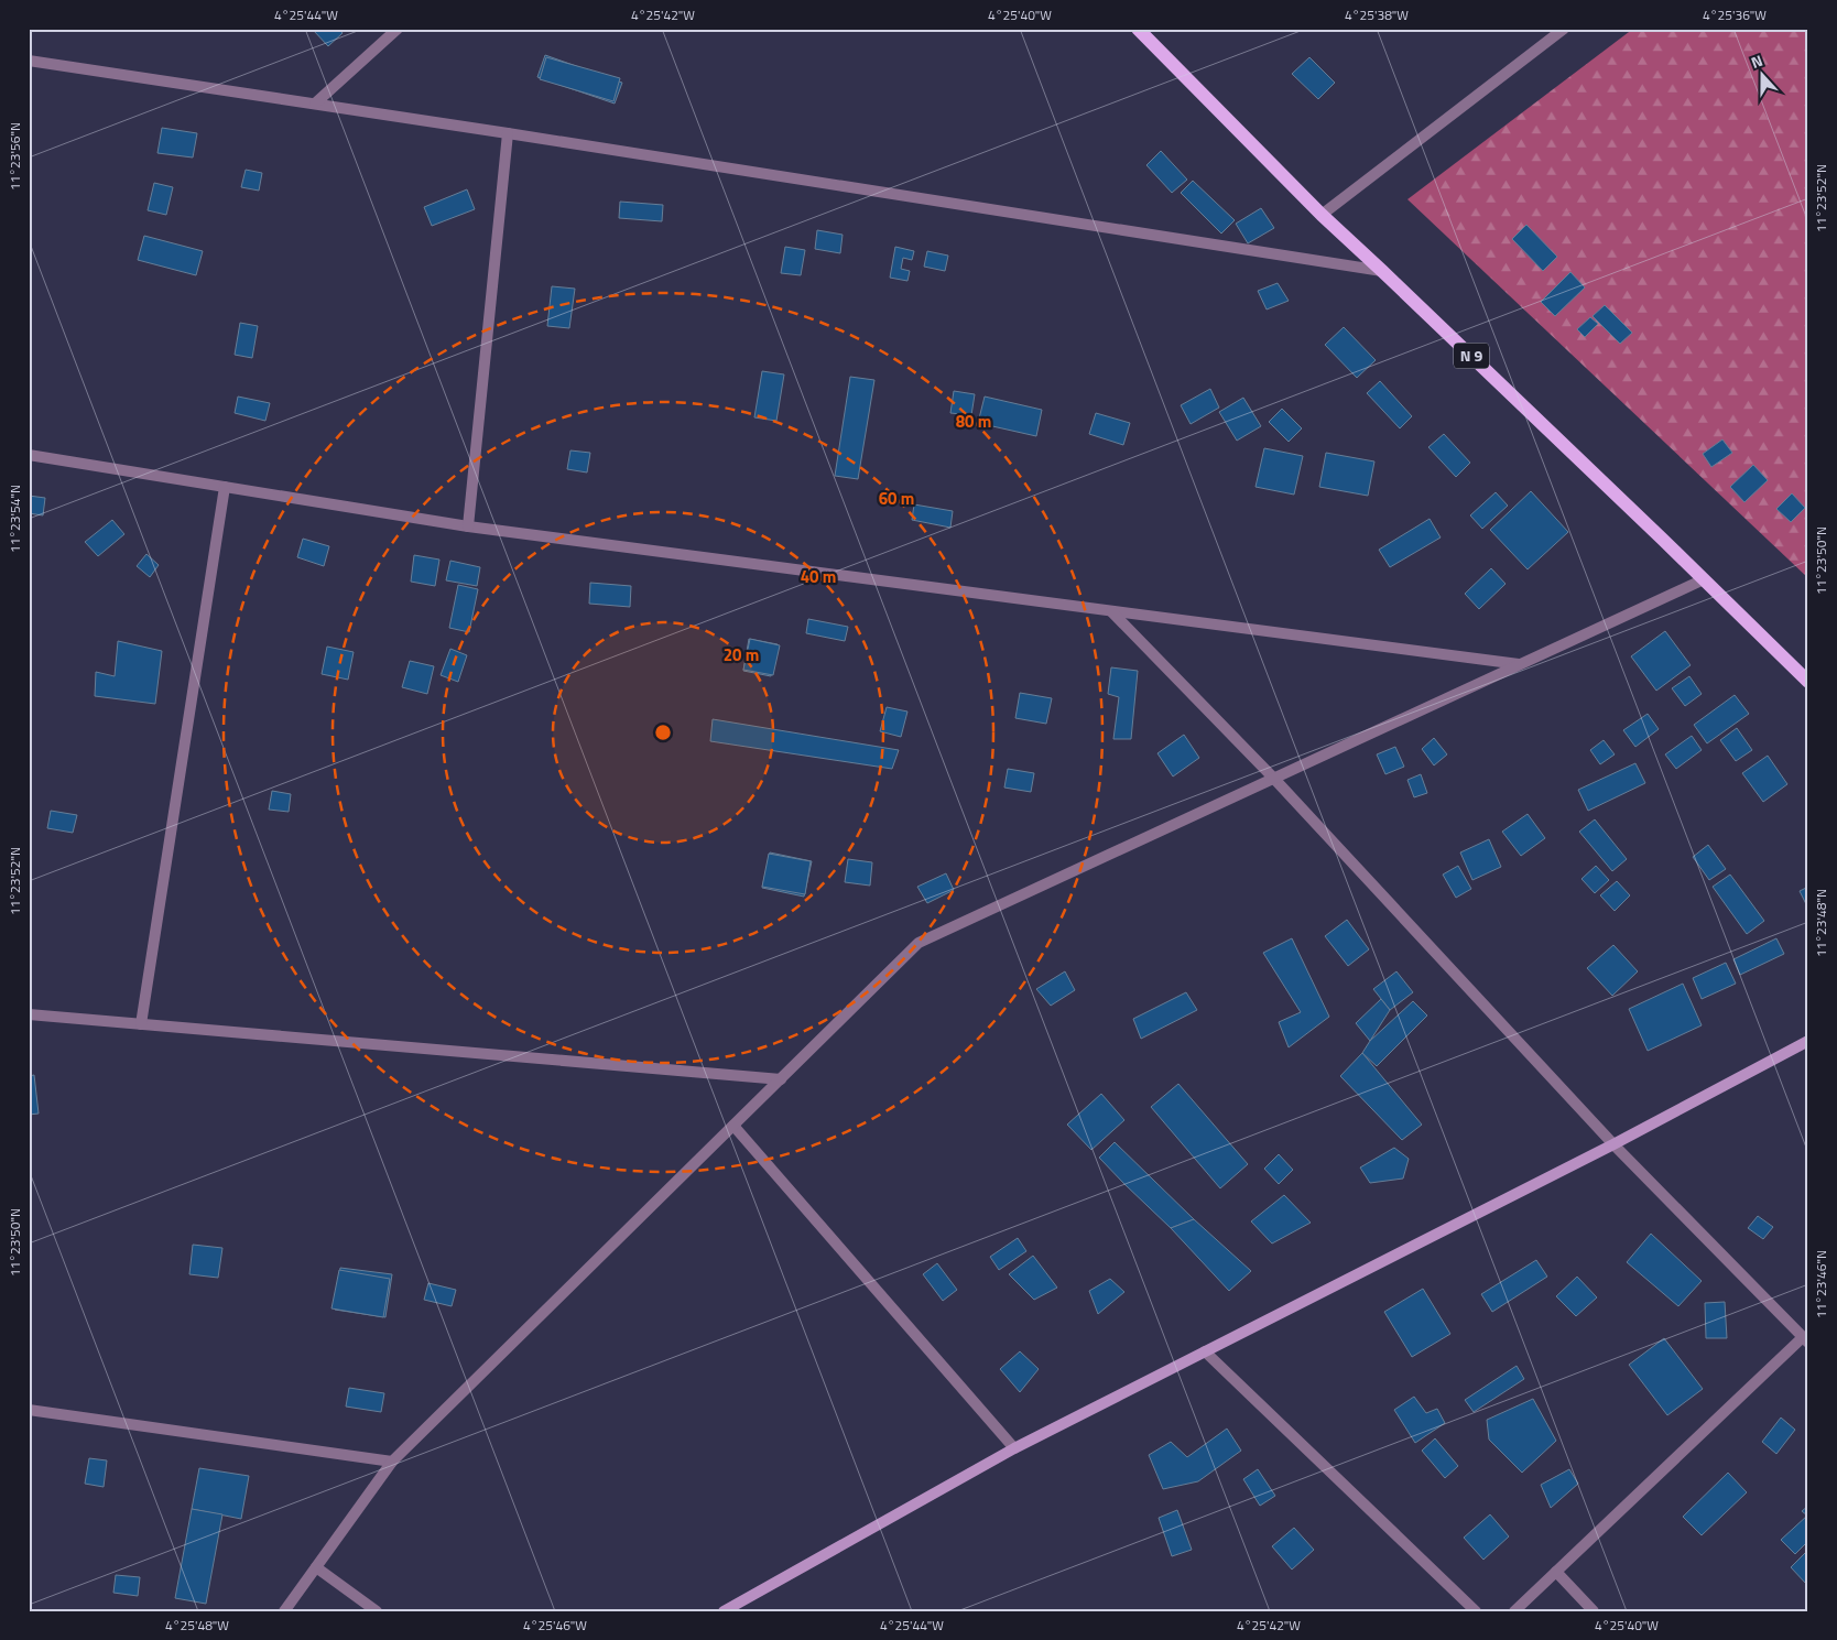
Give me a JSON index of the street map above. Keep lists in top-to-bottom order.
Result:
{
  "streets": {
    "main road": ["N 9"]
  },
  "north": "top",
  "coordinates": [
    "4°25'44\"W",
    "4°25'42\"W",
    "4°25'40\"W",
    "4°25'38\"W",
    "4°25'36\"W",
    "11°23'56\"N",
    "11°23'52\"N",
    "11°23'54\"N",
    "11°23'50\"N",
    "11°23'48\"N",
    "11°23'46\"N",
    "4°25'48\"W",
    "4°25'46\"W"
  ],
  "rings": [
    "80 m",
    "60 m",
    "40 m",
    "20 m"
  ]
}
